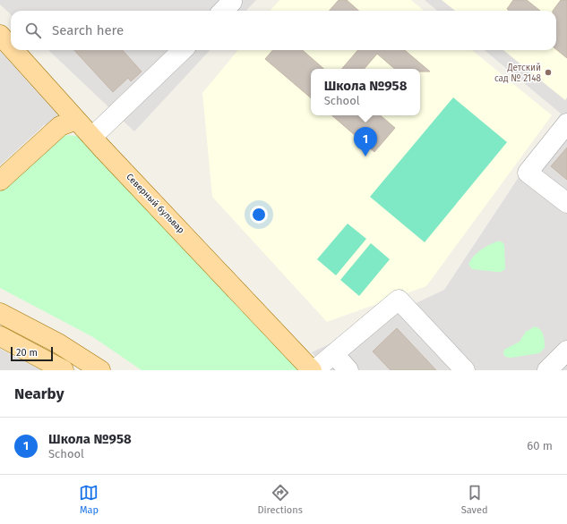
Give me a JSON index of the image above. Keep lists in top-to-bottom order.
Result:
{
  "streets": {
    "main road": ["Северный бульвар"]
  },
  "places": ["Детский сад № 2148"],
  "scale_bar": "20 m",
  "page": {
    "search": "Search here",
    "popup": ["Школа №958", "School"],
    "pins": "1",
    "scale": "20 m",
    "heading": "Nearby",
    "list": [
      {
        "mark": "1",
        "name": "Школа №958",
        "note": "School",
        "value": "60 m"
      }
    ],
    "nav": ["Map", "Directions", "Saved"]
  }
}
